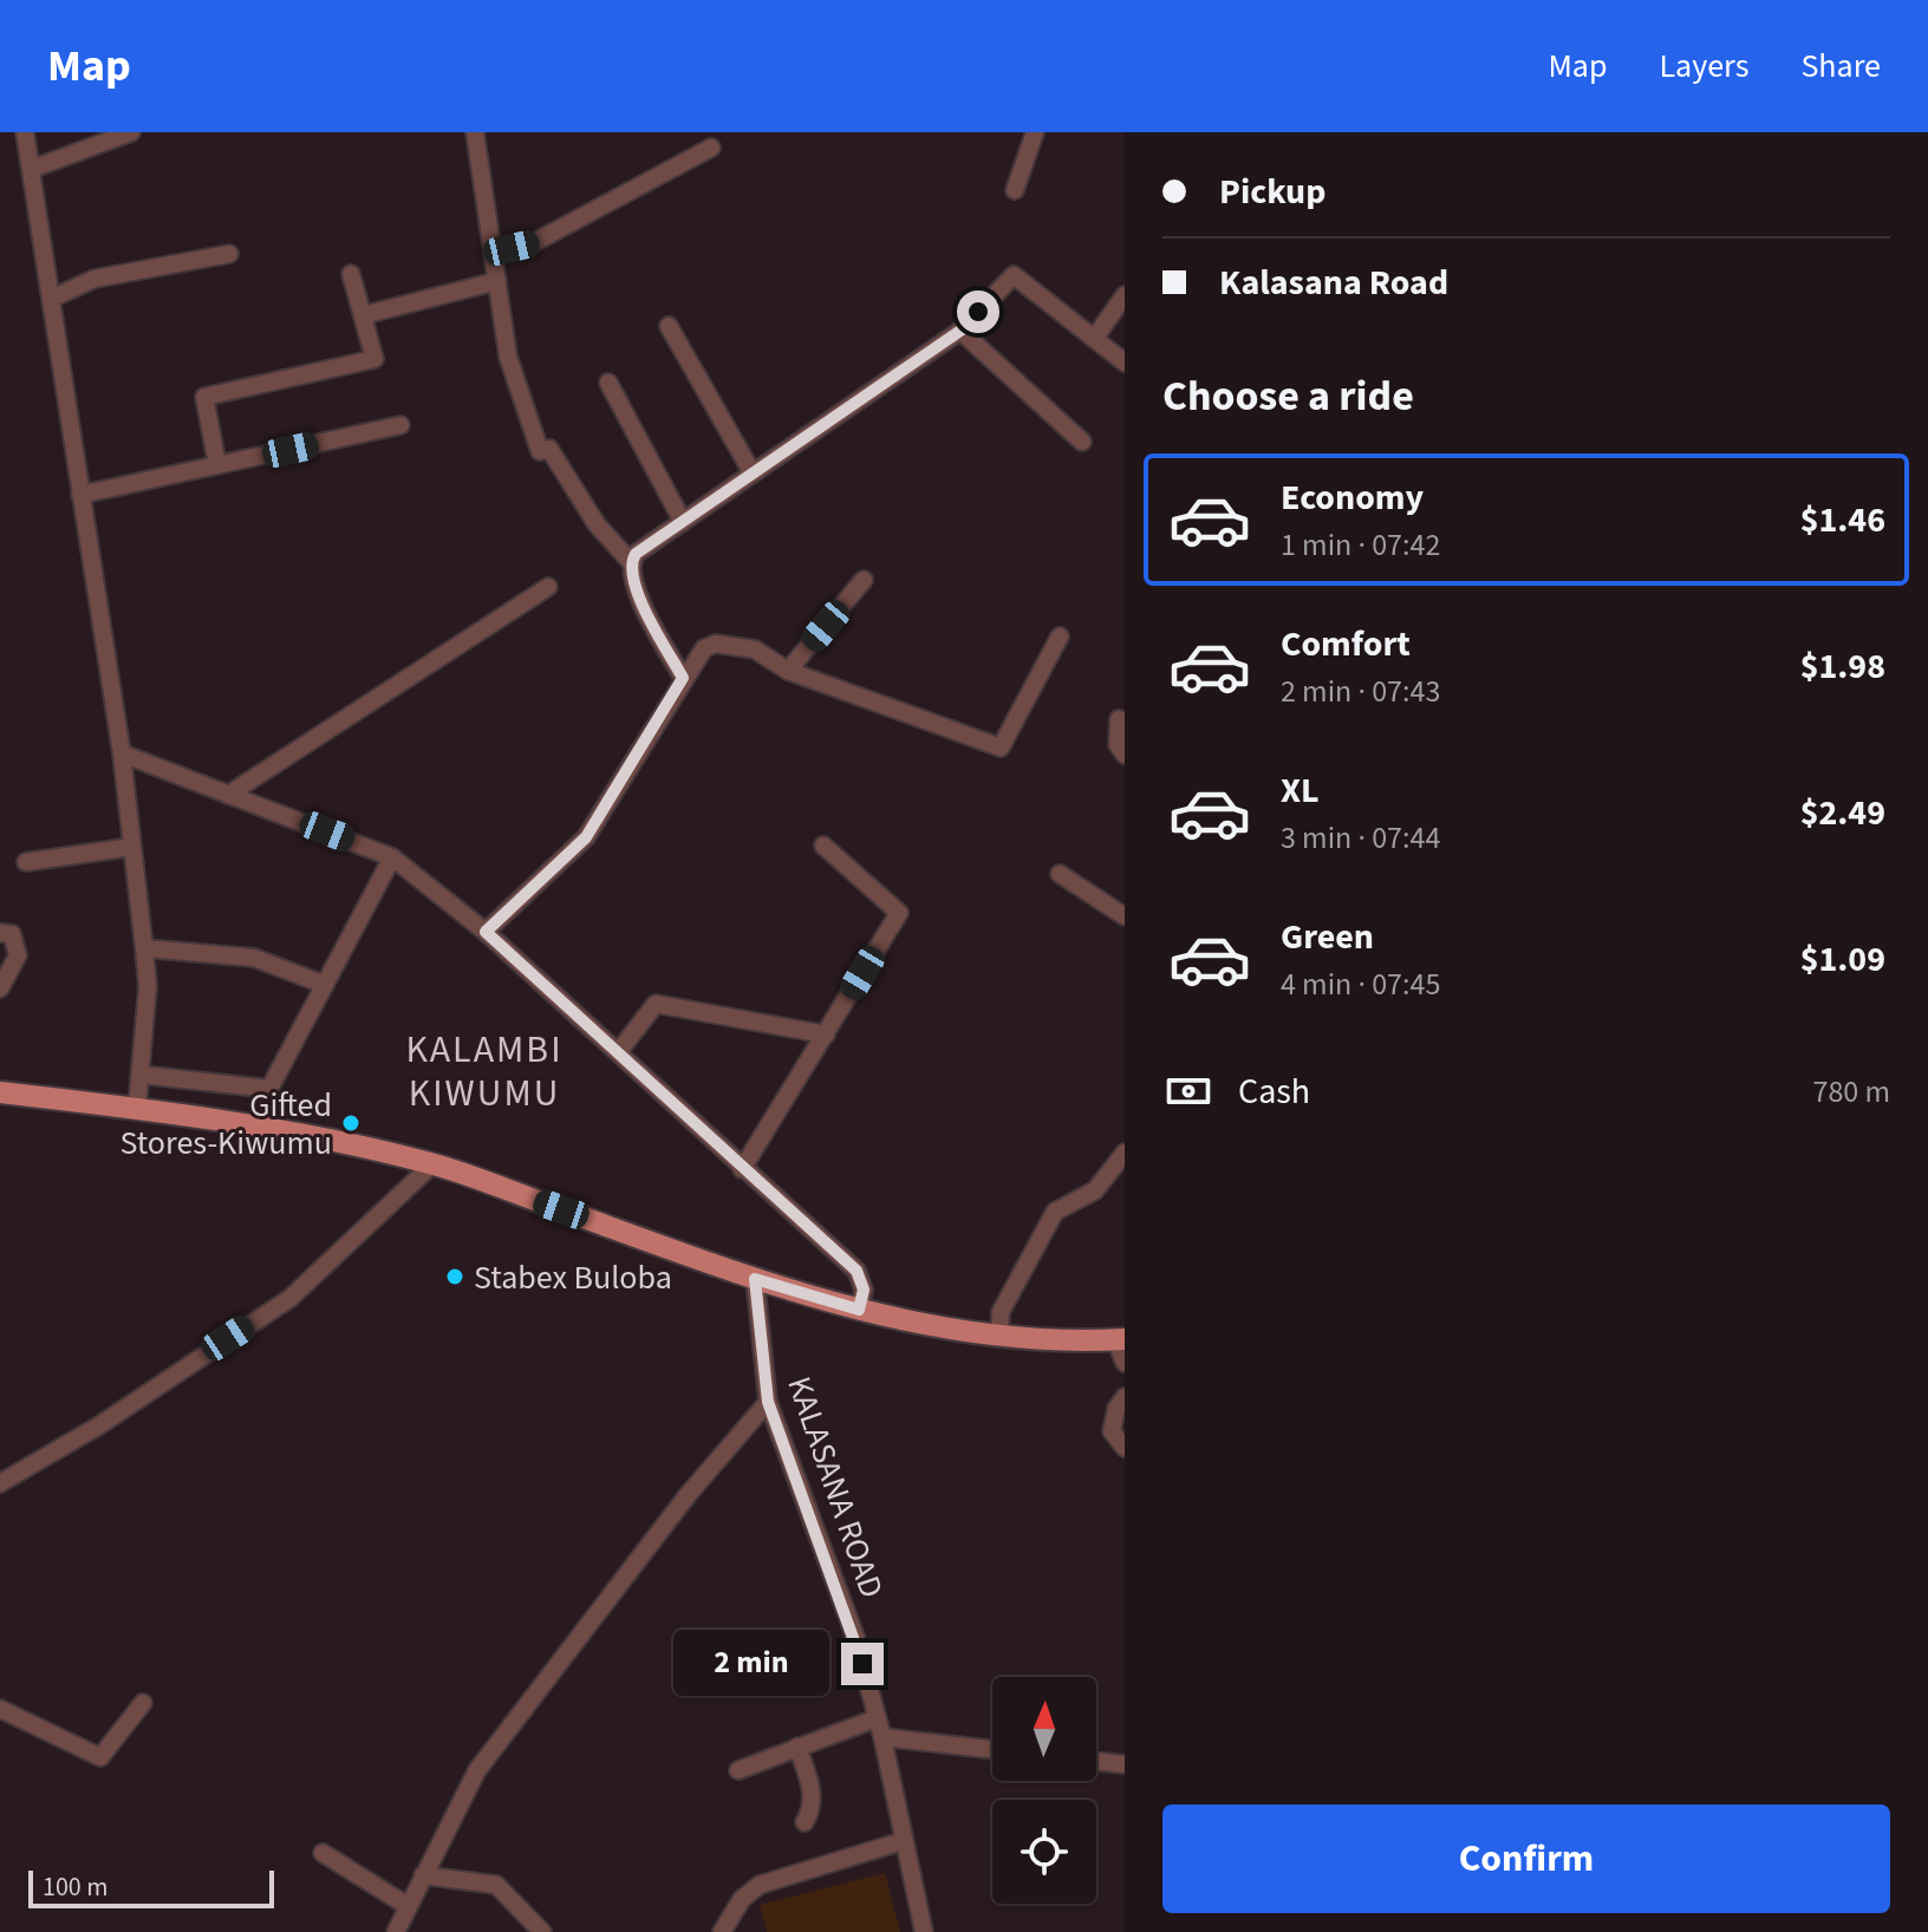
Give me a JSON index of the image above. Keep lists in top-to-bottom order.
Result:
{
  "streets": {
    "street": ["KALASANA ROAD"]
  },
  "districts": ["KALAMBI KIWUMU"],
  "places": ["Gifted Stores-Kiwumu", "Stabex Buloba"],
  "scale_bar": "100 m",
  "north": "top",
  "page": {
    "header": "Map",
    "nav": ["Map", "Layers", "Share"],
    "banner": ["Pickup", "Kalasana Road"],
    "heading": "Choose a ride",
    "list": [
      {
        "name": "Economy",
        "note": "1 min · 07:42",
        "value": "$1.46"
      },
      {
        "name": "Comfort",
        "note": "2 min · 07:43",
        "value": "$1.98"
      },
      {
        "name": "XL",
        "note": "3 min · 07:44",
        "value": "$2.49"
      },
      {
        "name": "Green",
        "note": "4 min · 07:45",
        "value": "$1.09"
      }
    ],
    "pay": ["Cash", "780 m"],
    "bubble": "2 min",
    "buttons": "Confirm",
    "scale": "100 m"
  }
}
